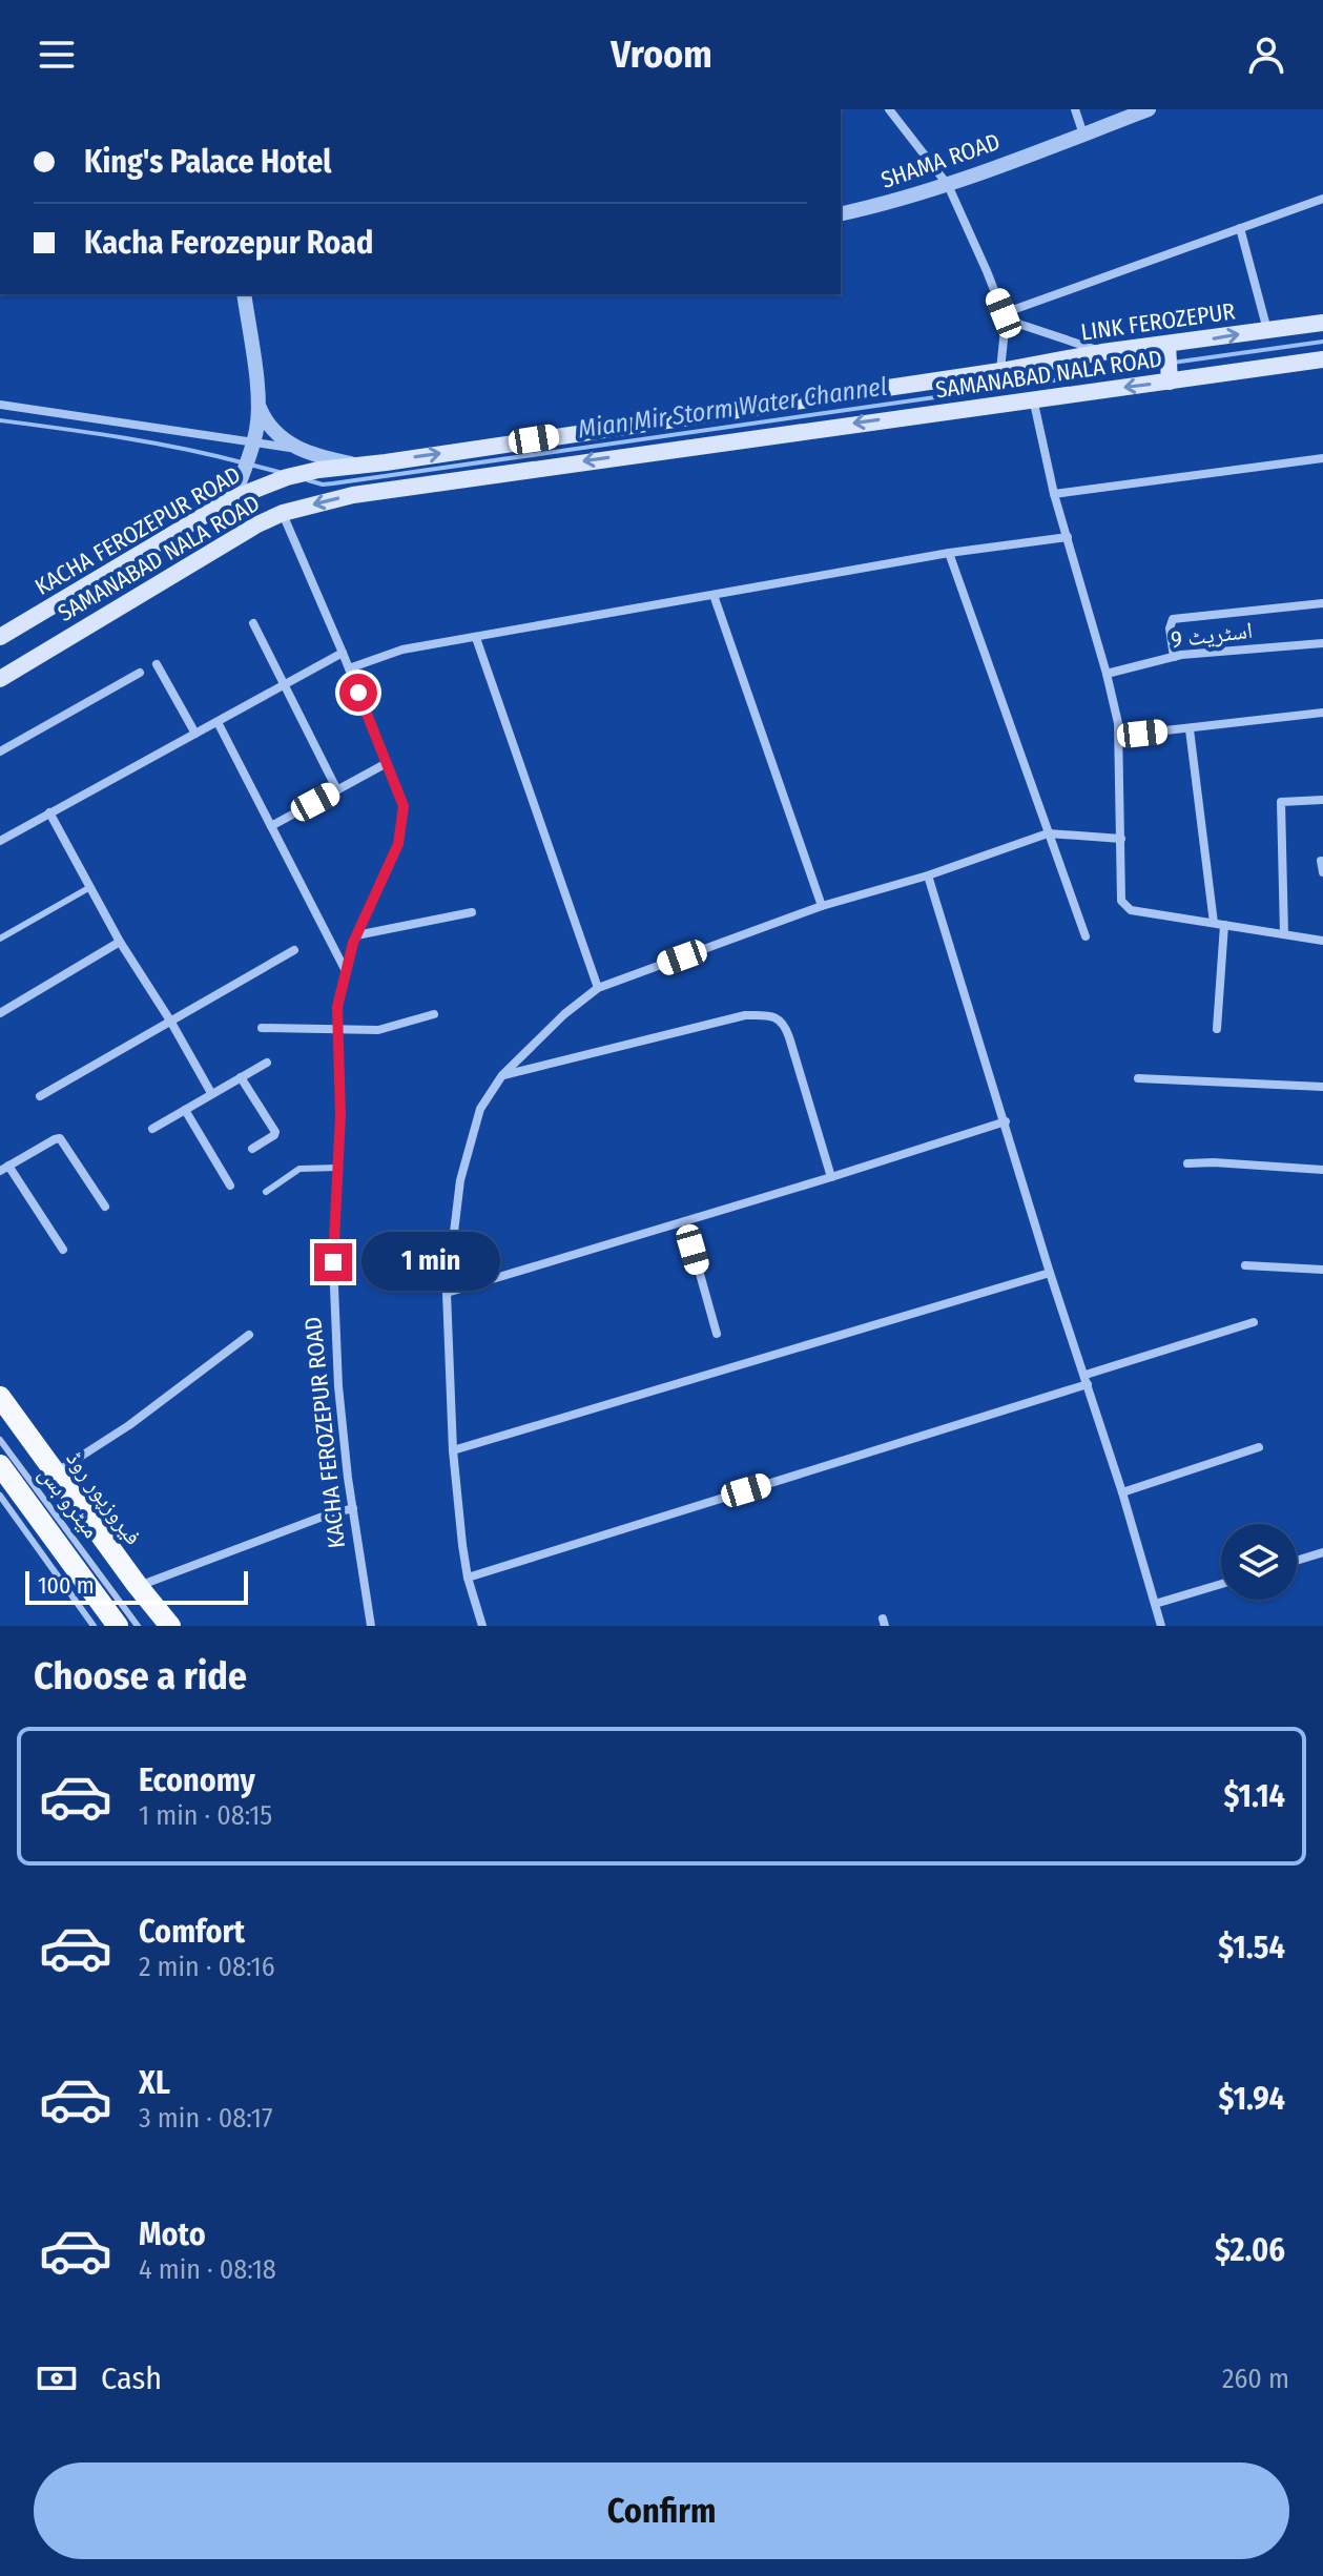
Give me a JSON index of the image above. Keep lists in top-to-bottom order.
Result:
{
  "streets": {
    "main road": [
      "LINK FEROZEPUR",
      "SAMANABAD NALA ROAD",
      "KACHA FEROZEPUR ROAD",
      "فیروزپور روڈ"
    ],
    "street": ["SHAMA ROAD", "اسٹریٹ 9"],
    "lane": ["میٹرو بس"]
  },
  "crossings": [
    ["LINK FEROZEPUR", "KACHA FEROZEPUR ROAD"],
    ["SAMANABAD NALA ROAD", "KACHA FEROZEPUR ROAD"]
  ],
  "one_way": ["SAMANABAD NALA ROAD"],
  "water": ["Mian Mir Storm Water Channel"],
  "scale_bar": "100 m",
  "page": {
    "header": "Vroom",
    "banner": ["King's Palace Hotel", "Kacha Ferozepur Road"],
    "bubble": "1 min",
    "scale": "100 m",
    "heading": "Choose a ride",
    "list": [
      {
        "name": "Economy",
        "note": "1 min · 08:15",
        "value": "$1.14"
      },
      {
        "name": "Comfort",
        "note": "2 min · 08:16",
        "value": "$1.54"
      },
      {
        "name": "XL",
        "note": "3 min · 08:17",
        "value": "$1.94"
      },
      {
        "name": "Moto",
        "note": "4 min · 08:18",
        "value": "$2.06"
      }
    ],
    "pay": ["Cash", "260 m"],
    "buttons": "Confirm"
  }
}
